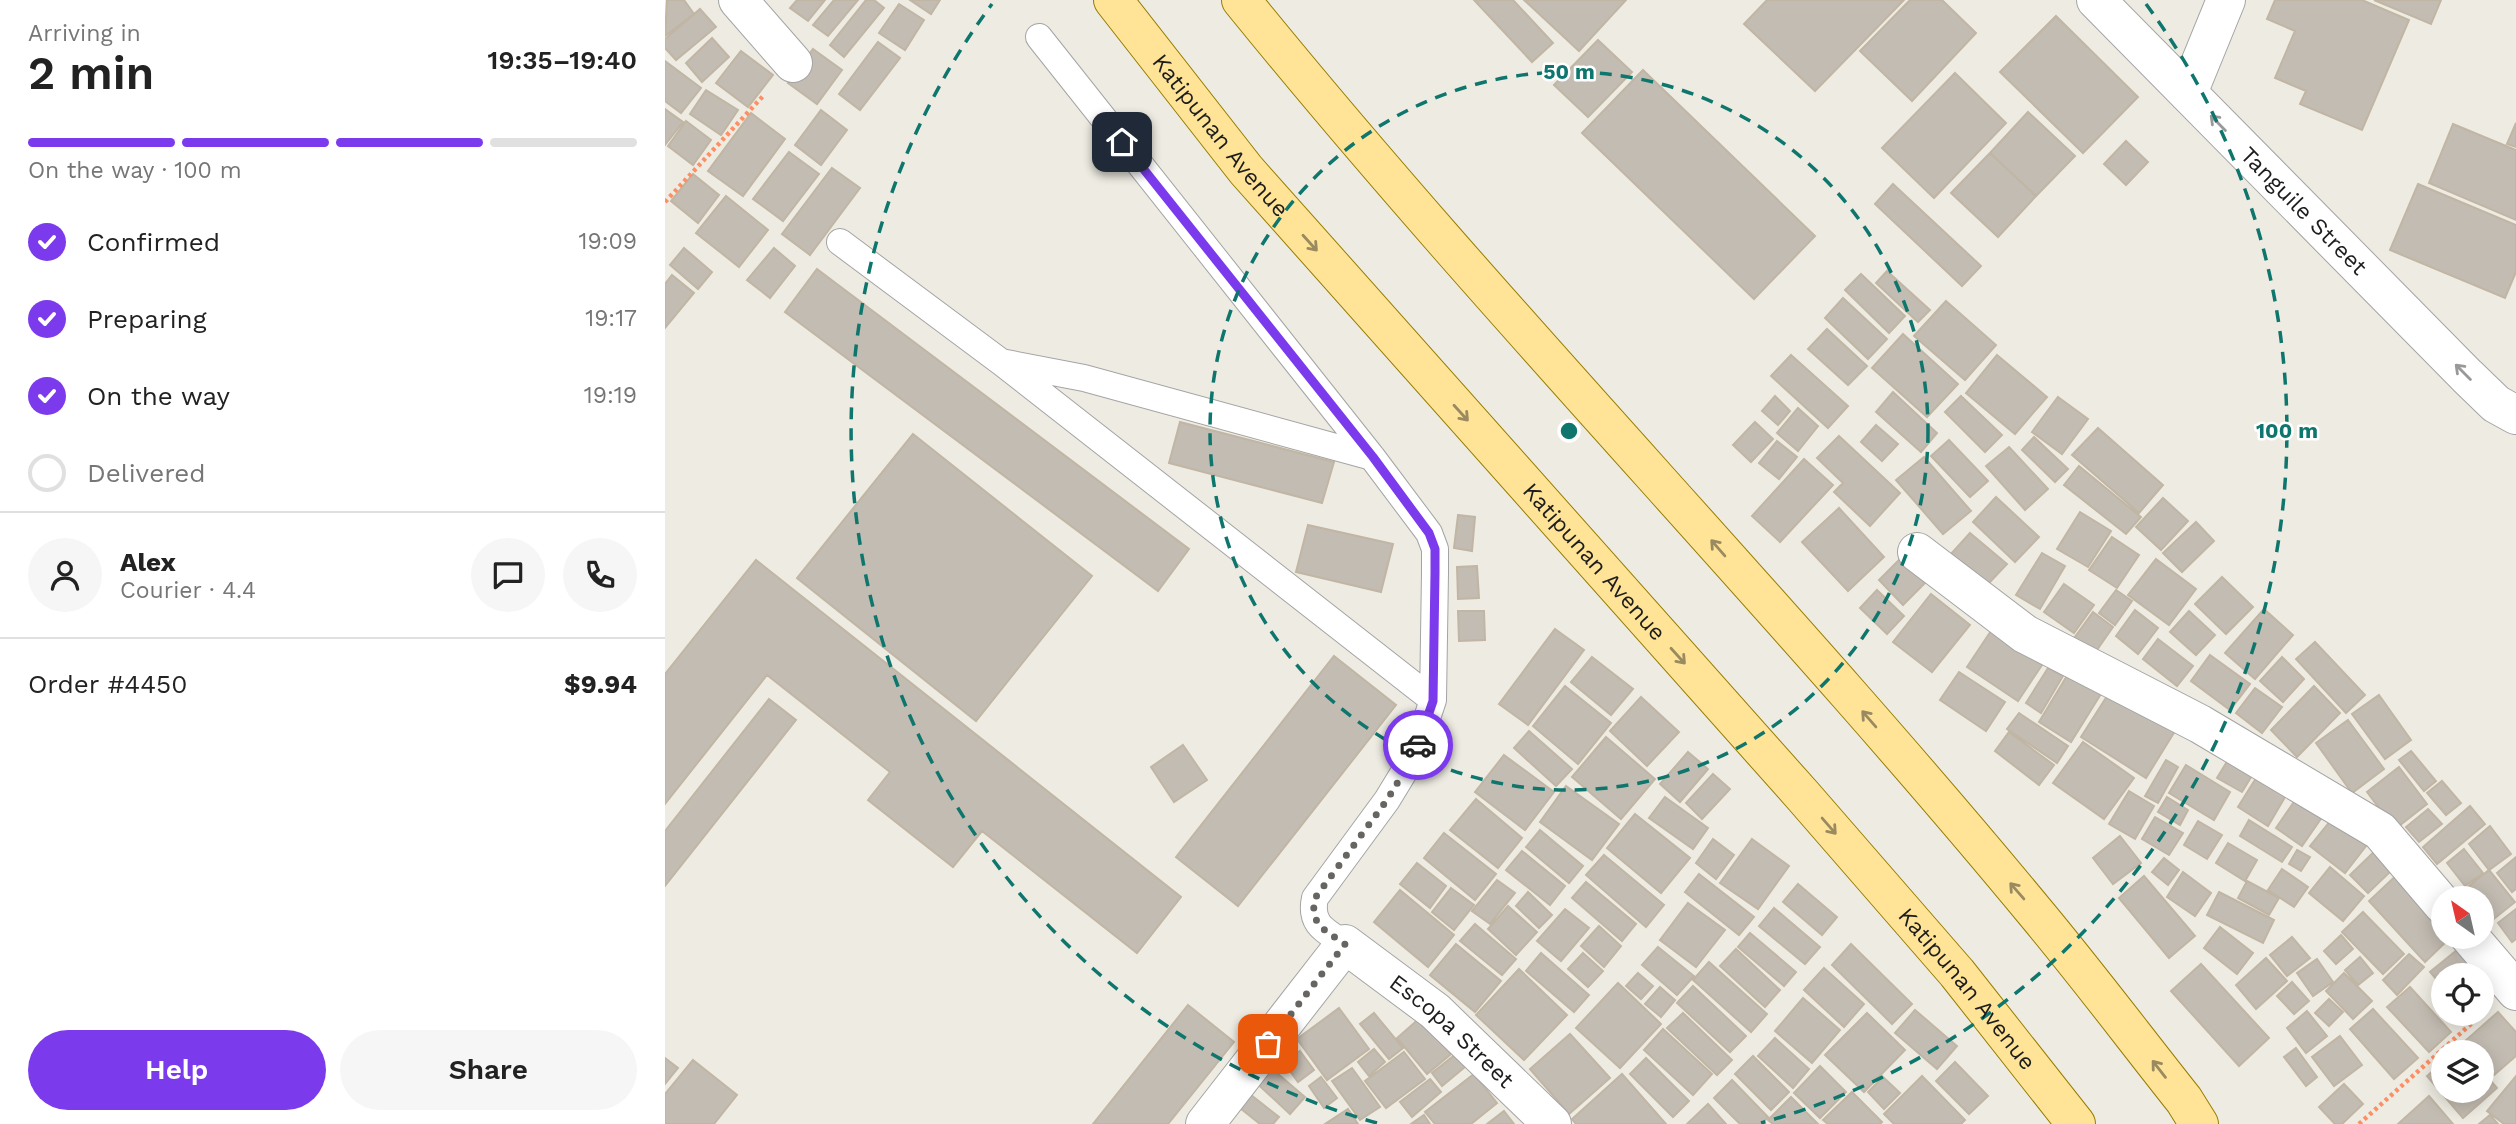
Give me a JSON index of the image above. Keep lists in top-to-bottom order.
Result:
{
  "streets": {
    "main road": ["Katipunan Avenue"],
    "street": ["Tanguile Street", "Escopa Street"]
  },
  "one_way": ["Tanguile Street"],
  "north": "top left",
  "page": {
    "heading": ["2 min", "Arriving in", "19:35–19:40"],
    "panel": [
      "Alex",
      "Courier · 4.4",
      "Order #4450",
      "$9.94"
    ],
    "bar": "On the way · 100 m",
    "list": [
      ["Confirmed", "19:09"],
      ["Preparing", "19:17"],
      ["On the way", "19:19"],
      "Delivered"
    ],
    "buttons": ["Help", "Share"]
  },
  "rings": ["50 m", "100 m"]
}
